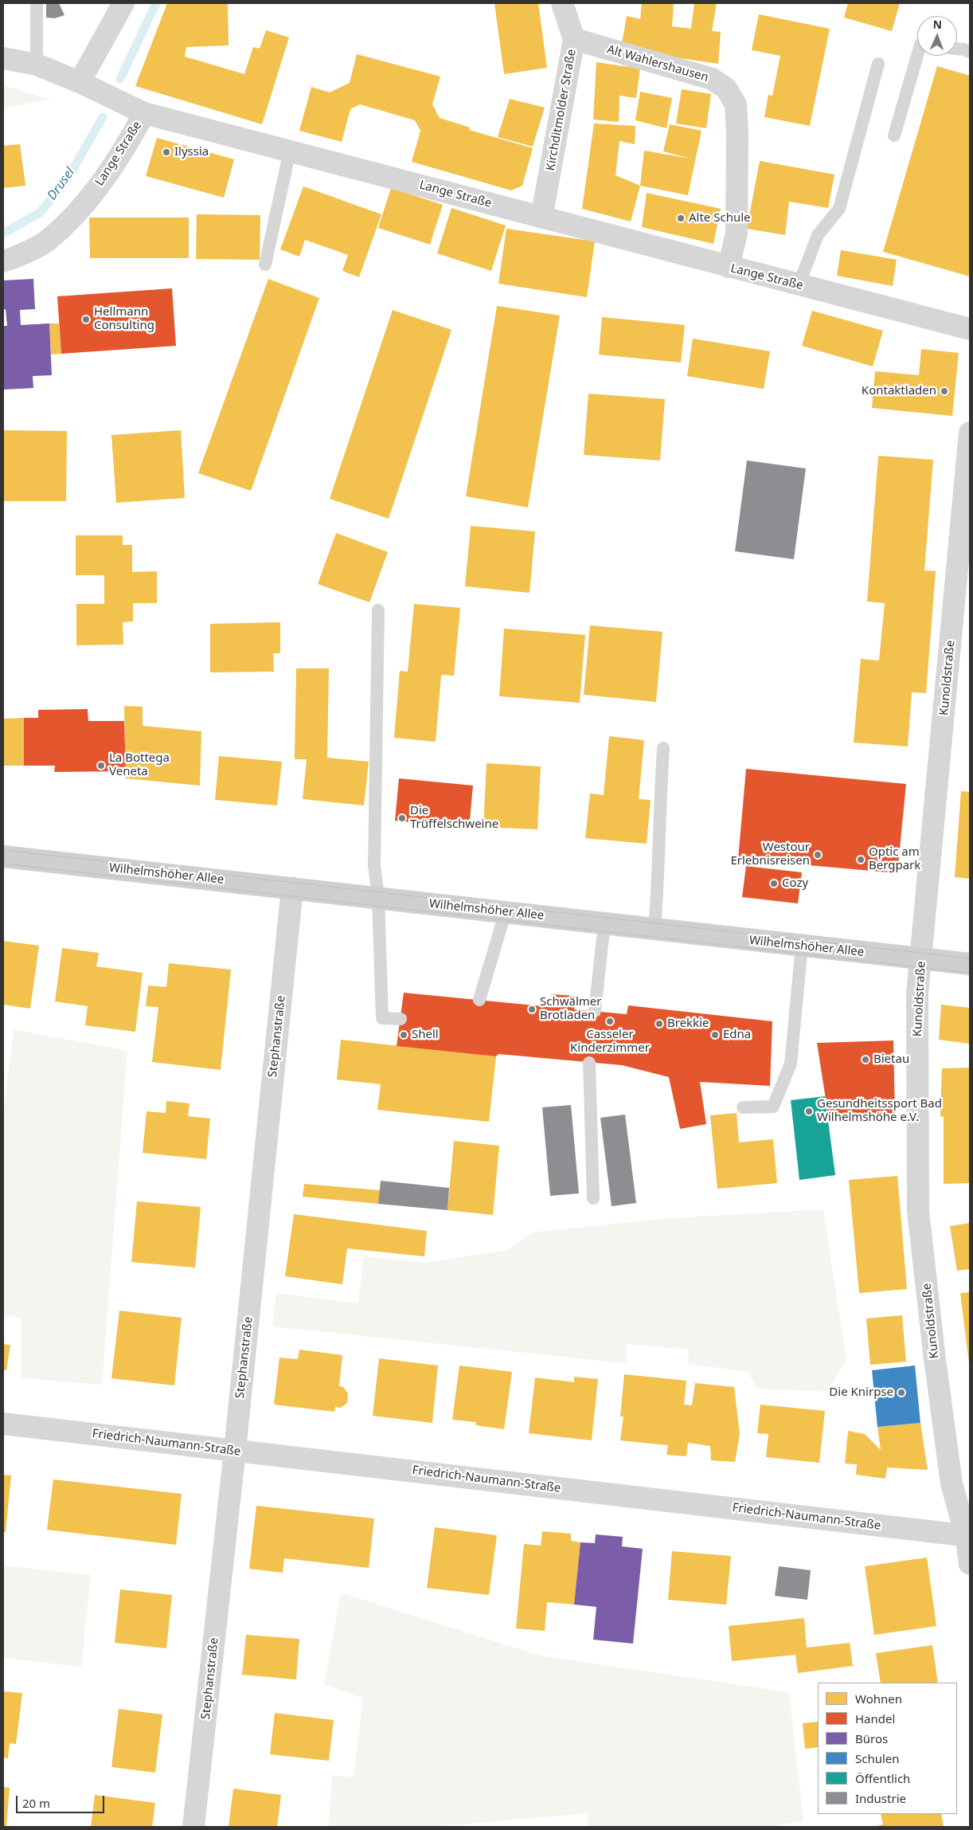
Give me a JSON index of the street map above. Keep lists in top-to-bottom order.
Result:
{
  "streets": {
    "main road": ["Wilhelmshöher Allee"],
    "street": [
      "Alt Wahlershausen",
      "Kirchditmolder Straße",
      "Lange Straße",
      "Kunoldstraße",
      "Stephanstraße",
      "Friedrich-Naumann-Straße"
    ]
  },
  "crossings": [
    ["Alt Wahlershausen", "Kirchditmolder Straße"],
    ["Alt Wahlershausen", "Lange Straße"],
    ["Kirchditmolder Straße", "Lange Straße"],
    ["Kunoldstraße", "Wilhelmshöher Allee"],
    ["Kunoldstraße", "Friedrich-Naumann-Straße"],
    ["Wilhelmshöher Allee", "Stephanstraße"],
    ["Stephanstraße", "Friedrich-Naumann-Straße"]
  ],
  "water": ["Drusel"],
  "places": [
    "Ilyssia",
    "Alte Schule",
    "Hellmann Consulting",
    "Kontaktladen",
    "La Bottega Veneta",
    "Die Trüffelschweine",
    "Westour Erlebnisreisen",
    "Optic am Bergpark",
    "Cozy",
    "Schwälmer Brotladen",
    "Casseler Kinderzimmer",
    "Brekkie",
    "Shell",
    "Edna",
    "Bietau",
    "Gesundheitssport Bad Wilhelmshöhe e.V.",
    "Die Knirpse"
  ],
  "legend": [
    "Wohnen",
    "Handel",
    "Büros",
    "Schulen",
    "Öffentlich",
    "Industrie"
  ],
  "scale_bar": "20 m",
  "north": "top"
}
